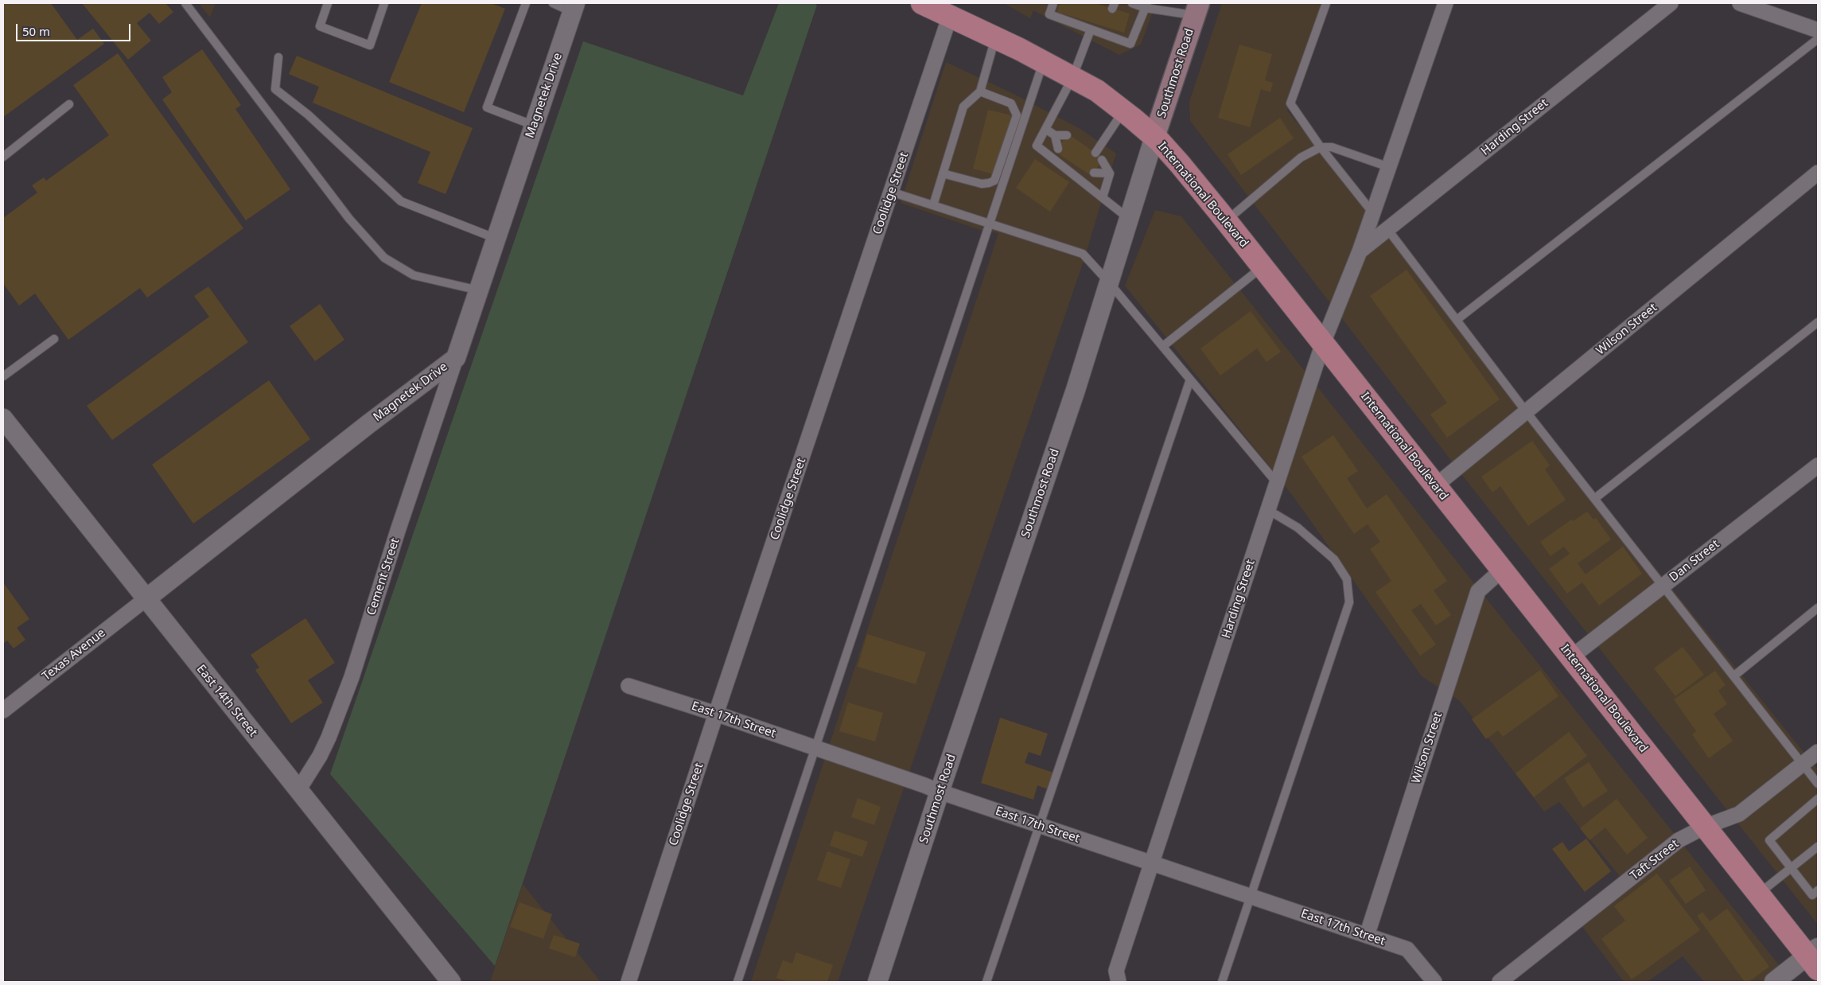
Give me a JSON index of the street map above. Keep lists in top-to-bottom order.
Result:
{
  "streets": {
    "main road": ["Southmost Road", "International Boulevard"],
    "street": [
      "Magnetek Drive",
      "Harding Street",
      "Coolidge Street",
      "Wilson Street",
      "Dan Street",
      "Cement Street",
      "Texas Avenue",
      "East 14th Street",
      "East 17th Street",
      "Taft Street"
    ]
  },
  "crossings": [
    ["Southmost Road", "International Boulevard"],
    ["Southmost Road", "East 17th Street"],
    ["Magnetek Drive", "Cement Street"],
    ["Magnetek Drive", "Texas Avenue"],
    ["Magnetek Drive", "East 14th Street"],
    ["Harding Street", "International Boulevard"],
    ["Harding Street", "East 17th Street"],
    ["Coolidge Street", "International Boulevard"],
    ["Coolidge Street", "East 17th Street"],
    ["International Boulevard", "Wilson Street"],
    ["International Boulevard", "Dan Street"],
    ["International Boulevard", "Taft Street"],
    ["Wilson Street", "East 17th Street"],
    ["Cement Street", "East 14th Street"],
    ["Texas Avenue", "East 14th Street"]
  ],
  "scale_bar": "50 m"
}
